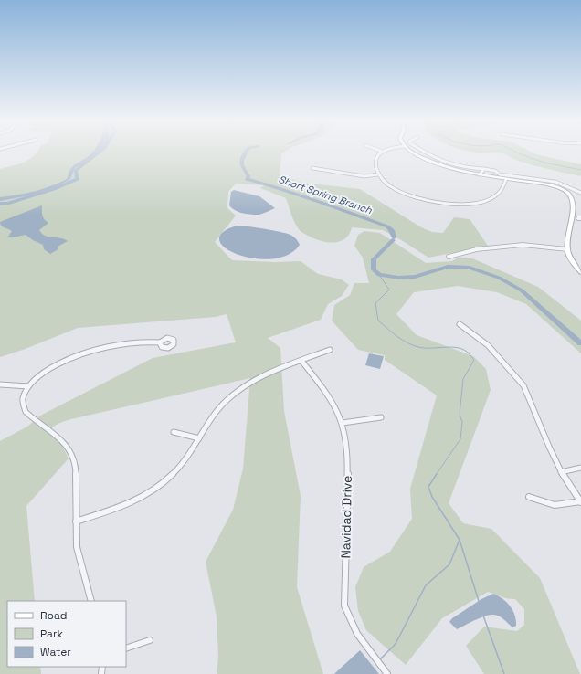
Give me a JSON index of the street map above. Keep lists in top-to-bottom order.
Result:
{
  "streets": {
    "street": ["Navidad Drive"]
  },
  "water": ["Short Spring Branch"],
  "legend": ["Road", "Park", "Water"]
}
